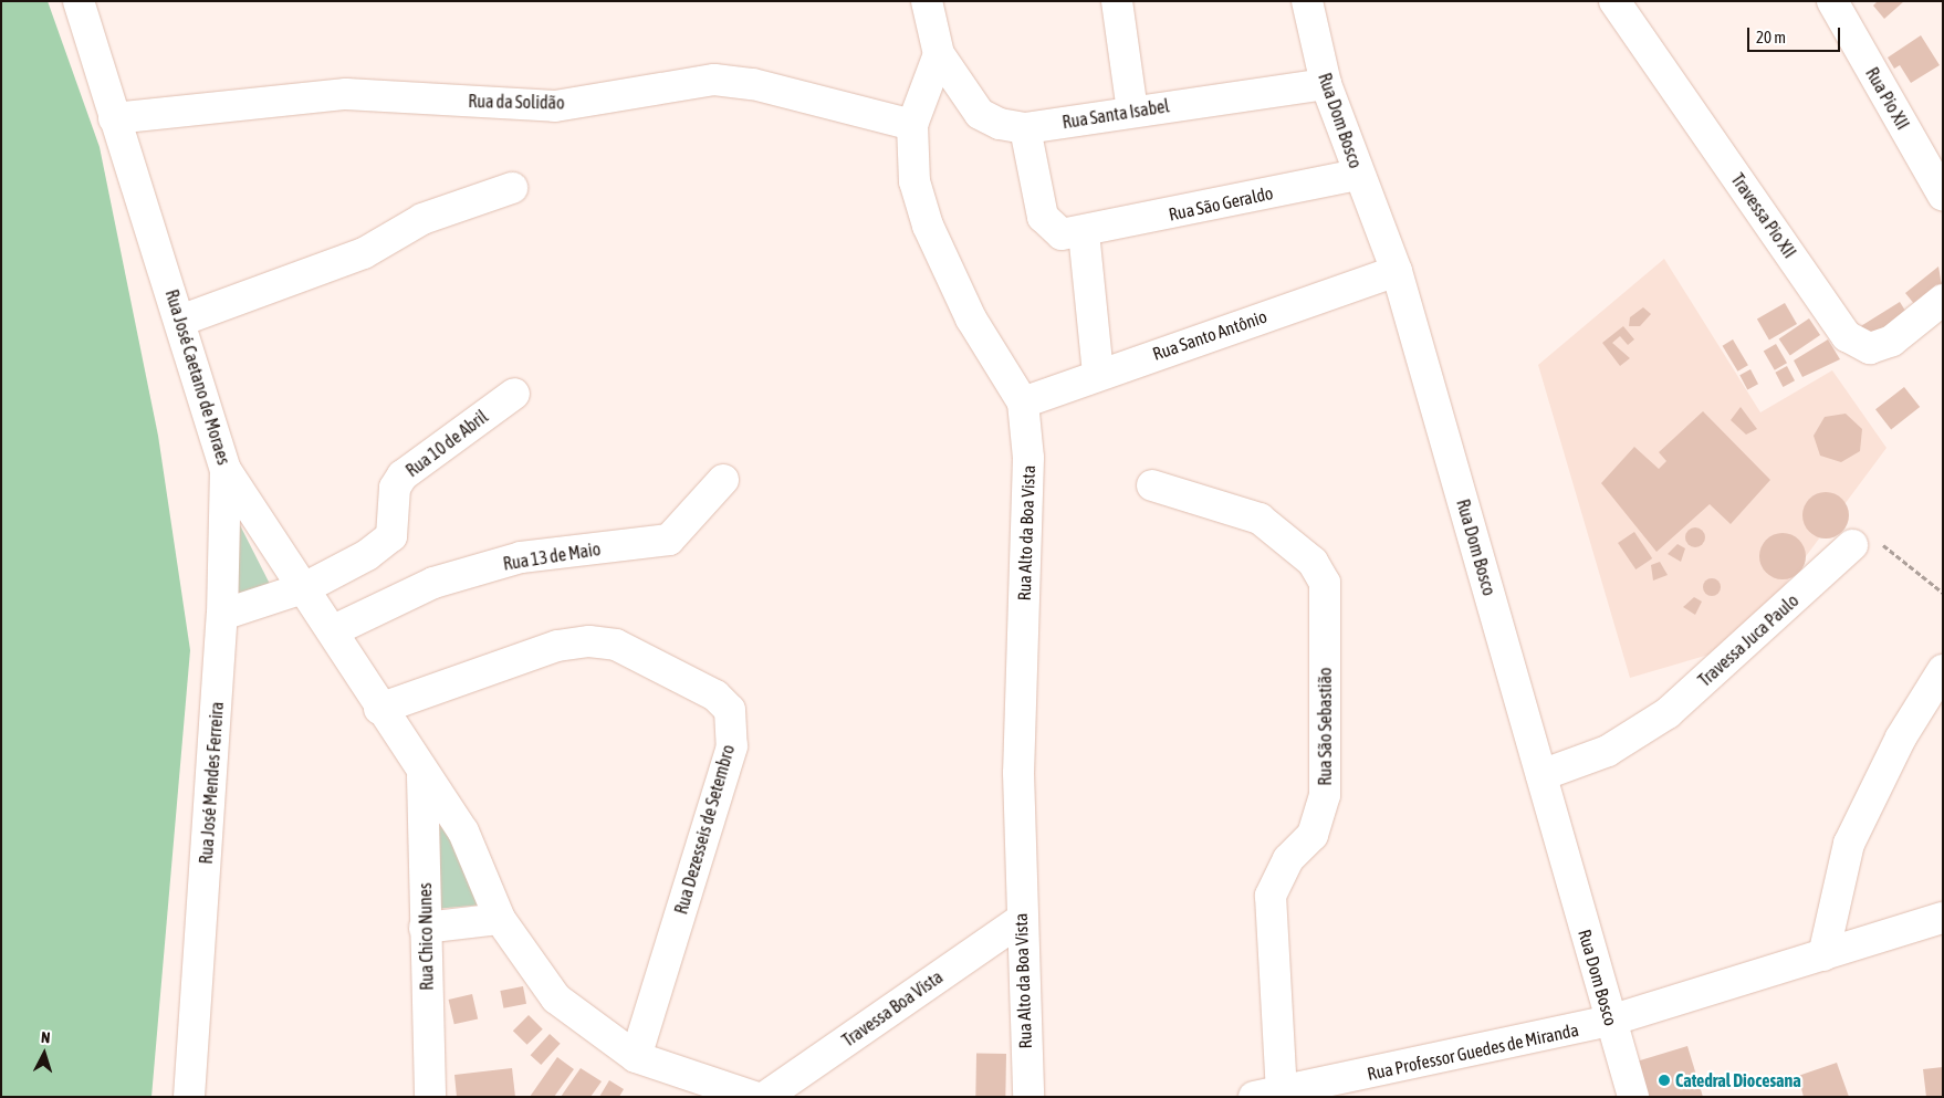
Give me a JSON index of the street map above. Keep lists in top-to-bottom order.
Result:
{
  "streets": {
    "street": [
      "Rua Pio XII",
      "Rua da Solidão",
      "Rua Santa Isabel",
      "Rua Dom Bosco",
      "Rua São Geraldo",
      "Travessa Pio XII",
      "Rua Santo Antônio",
      "Rua José Caetano de Moraes",
      "Rua 10 de Abril",
      "Rua Alto da Boa Vista",
      "Rua 13 de Maio",
      "Travessa Juca Paulo",
      "Rua São Sebastião",
      "Rua José Mendes Ferreira",
      "Rua Dezesseis de Setembro",
      "Rua Chico Nunes",
      "Travessa Boa Vista",
      "Rua Professor Guedes de Miranda"
    ]
  },
  "crossings": [
    ["Rua da Solidão", "Rua José Caetano de Moraes"],
    ["Rua da Solidão", "Rua Alto da Boa Vista"],
    ["Rua Santa Isabel", "Rua Dom Bosco"],
    ["Rua Santa Isabel", "Rua São Geraldo"],
    ["Rua Santa Isabel", "Rua Alto da Boa Vista"],
    ["Rua Dom Bosco", "Rua São Geraldo"],
    ["Rua Dom Bosco", "Rua Santo Antônio"],
    ["Rua Dom Bosco", "Travessa Juca Paulo"],
    ["Rua Dom Bosco", "Rua Professor Guedes de Miranda"],
    ["Rua Santo Antônio", "Rua Alto da Boa Vista"],
    ["Rua José Caetano de Moraes", "Rua 10 de Abril"],
    ["Rua José Caetano de Moraes", "Rua 13 de Maio"],
    ["Rua José Caetano de Moraes", "Rua José Mendes Ferreira"],
    ["Rua José Caetano de Moraes", "Rua Dezesseis de Setembro"],
    ["Rua José Caetano de Moraes", "Rua Chico Nunes"],
    ["Rua Alto da Boa Vista", "Travessa Boa Vista"],
    ["Rua São Sebastião", "Rua Professor Guedes de Miranda"]
  ],
  "places": ["Catedral Diocesana"],
  "scale_bar": "20 m",
  "north": "top"
}
